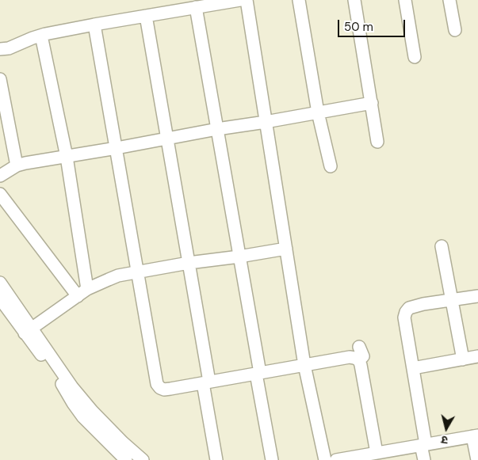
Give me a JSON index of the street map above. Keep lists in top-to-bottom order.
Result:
{
  "scale_bar": "50 m",
  "north": "bottom"
}
